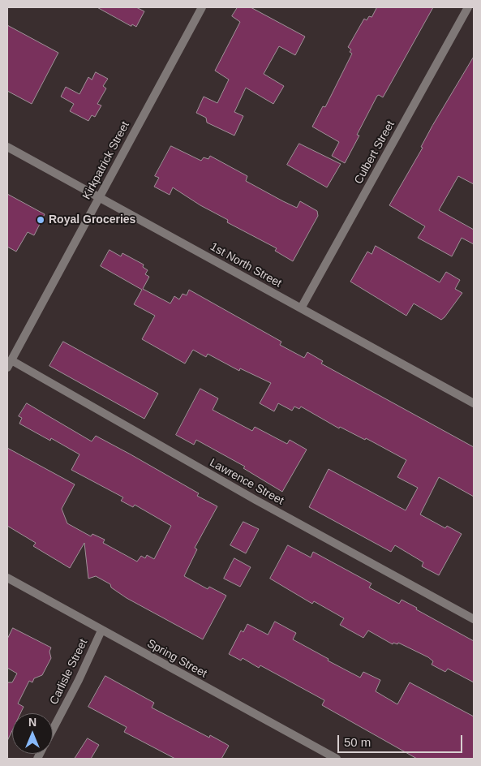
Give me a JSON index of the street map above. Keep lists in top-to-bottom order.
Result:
{
  "streets": {
    "street": [
      "Culbert Street",
      "Kirkpatrick Street",
      "1st North Street",
      "Lawrence Street",
      "Spring Street",
      "Carlisle Street"
    ]
  },
  "crossings": [
    ["Culbert Street", "1st North Street"],
    ["Kirkpatrick Street", "1st North Street"],
    ["Kirkpatrick Street", "Lawrence Street"],
    ["Spring Street", "Carlisle Street"]
  ],
  "places": ["Royal Groceries"],
  "scale_bar": "50 m",
  "north": "top"
}
